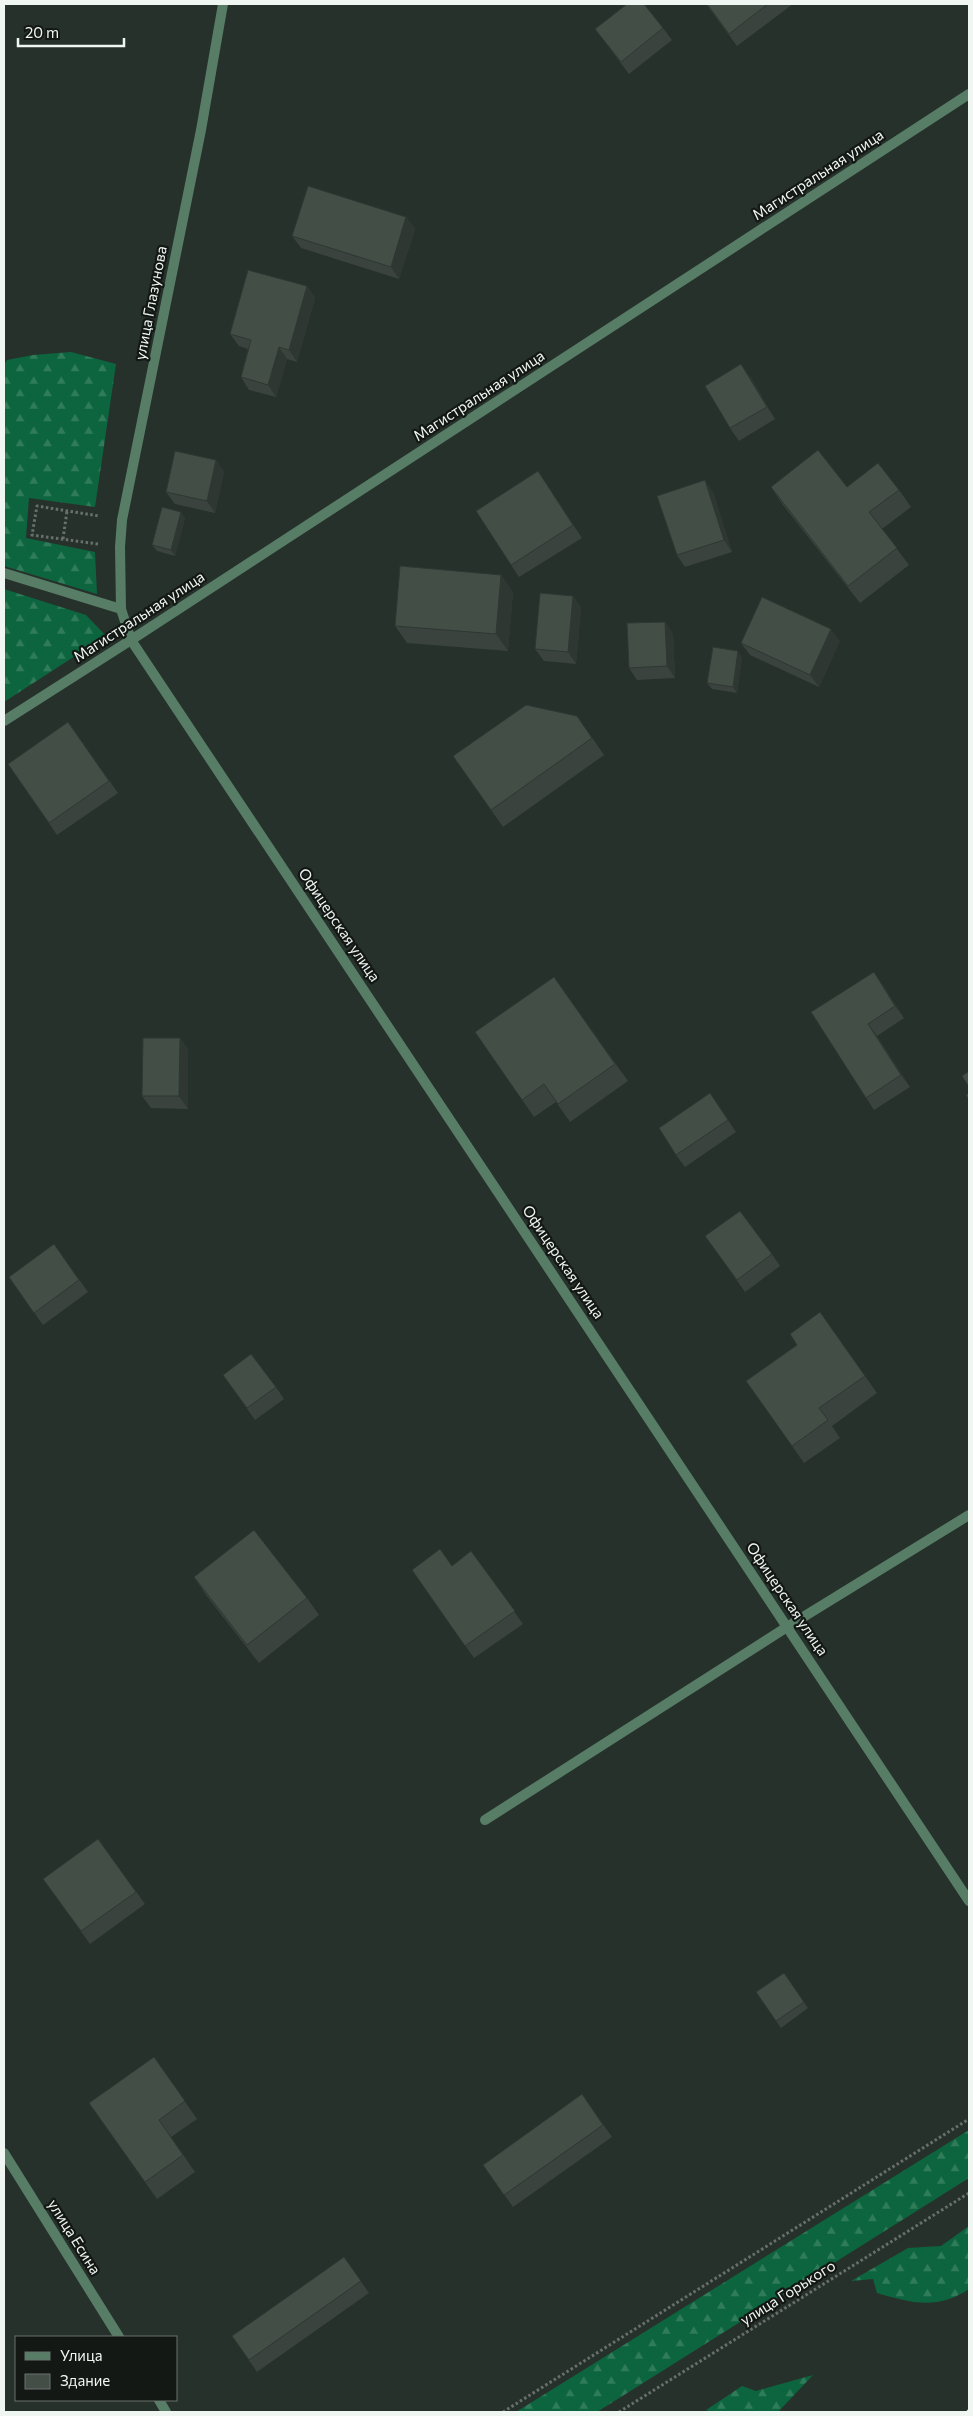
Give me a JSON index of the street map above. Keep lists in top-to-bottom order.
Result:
{
  "streets": {
    "street": [
      "Магистральная улица",
      "улица Глазунова",
      "Офицерская улица",
      "улица Есина"
    ],
    "path": ["улица Горького"]
  },
  "crossings": [
    ["Магистральная улица", "Офицерская улица"],
    ["улица Глазунова", "Офицерская улица"]
  ],
  "legend": ["Улица", "Здание"],
  "scale_bar": "20 m"
}
